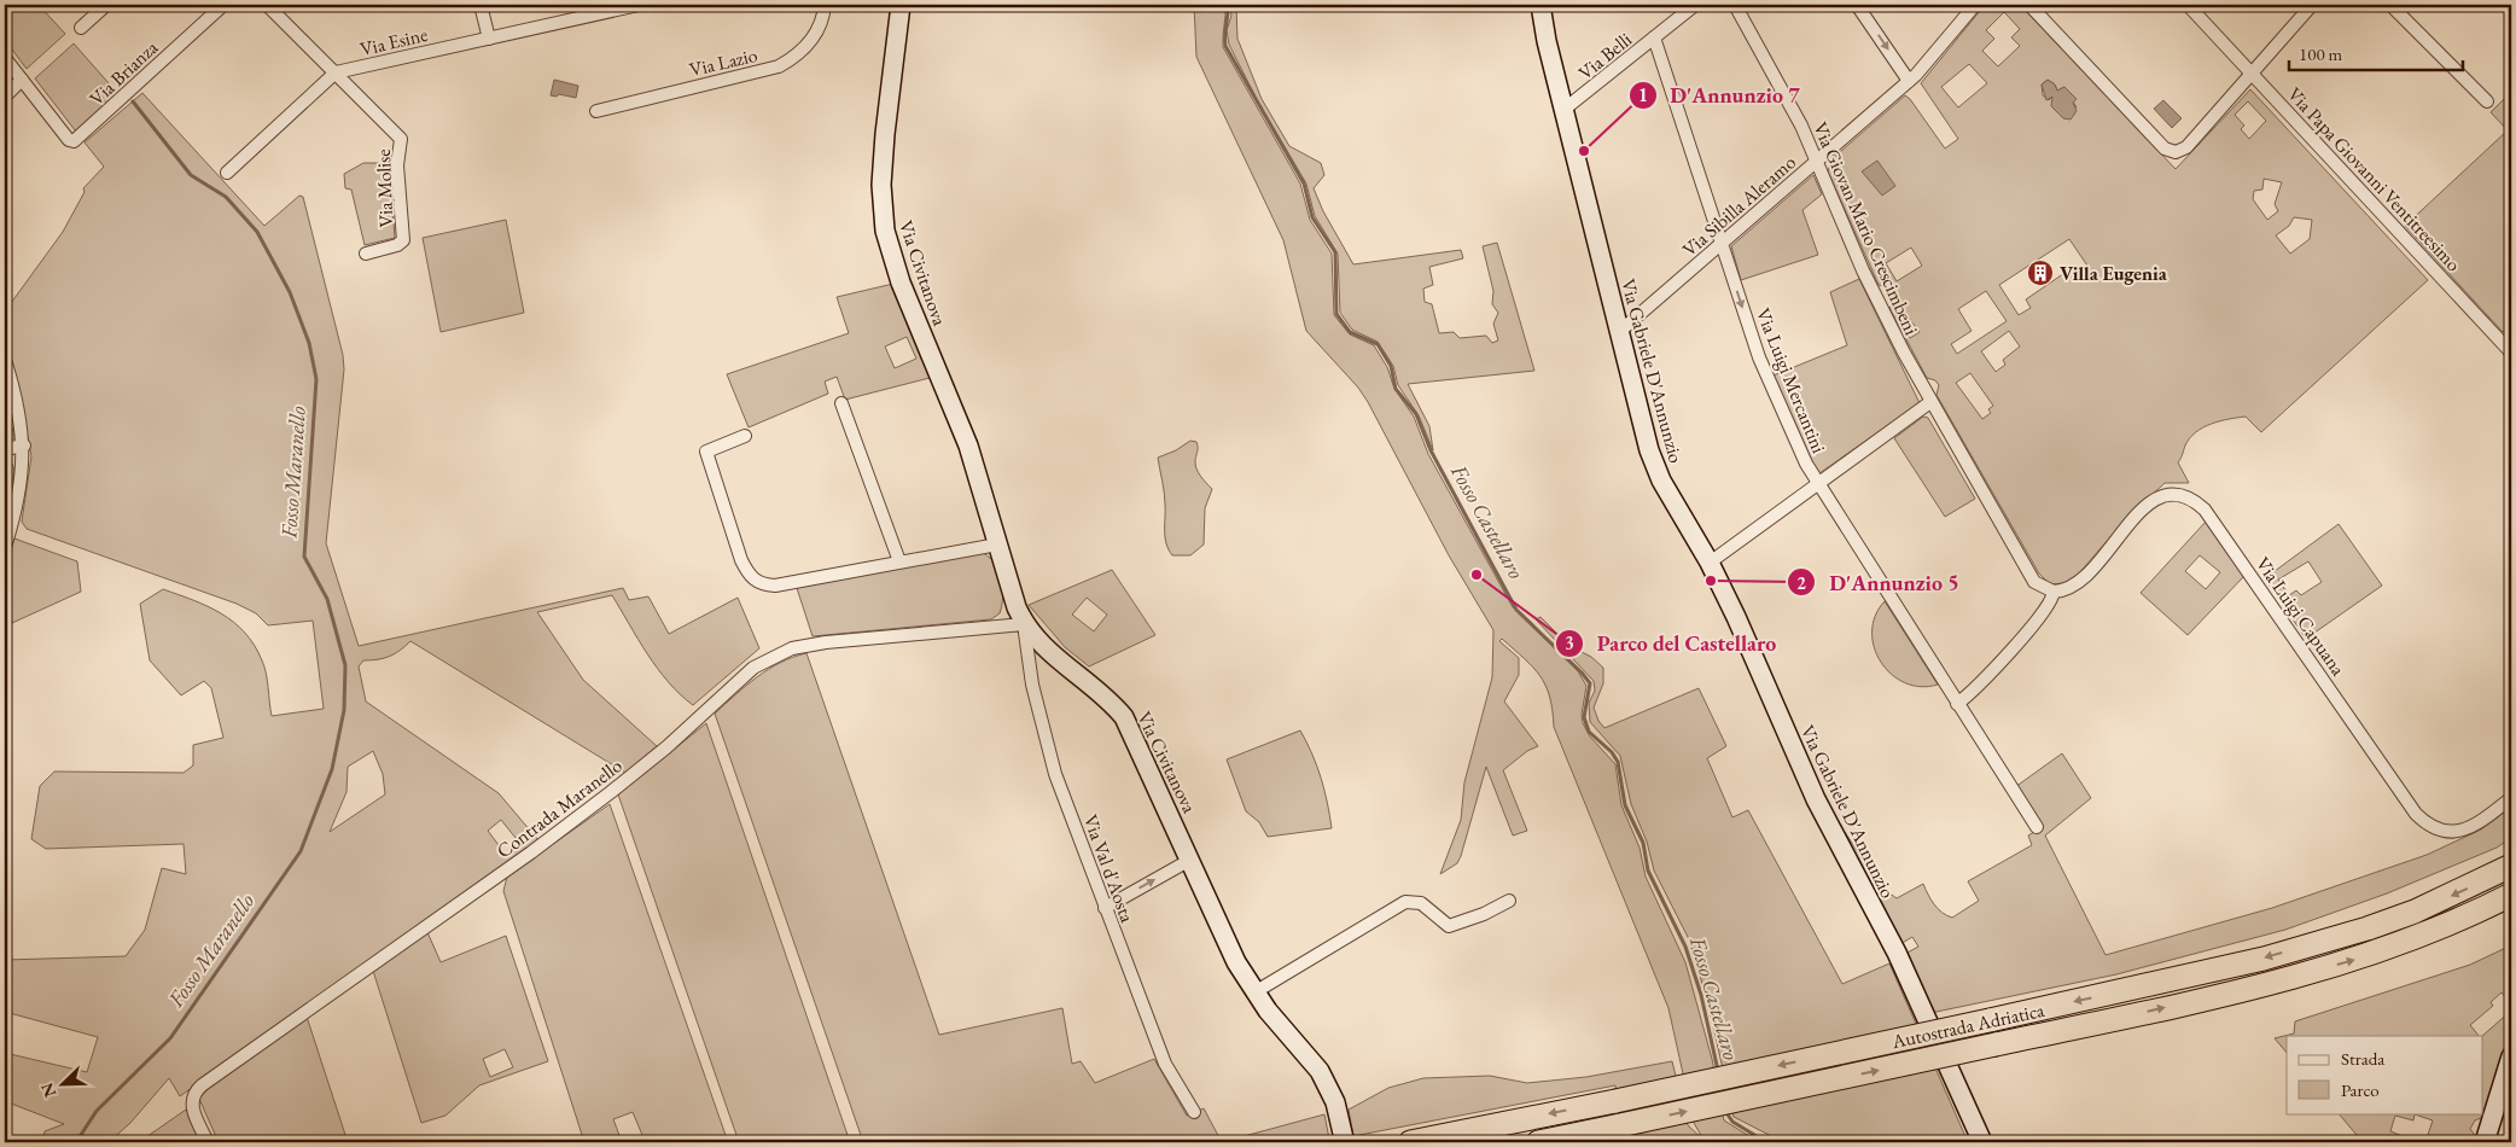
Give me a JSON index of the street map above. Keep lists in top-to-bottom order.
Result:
{
  "streets": {
    "highway": ["Autostrada Adriatica"],
    "main road": ["Via Civitanova", "Via Gabriele D'Annunzio"],
    "street": [
      "Via Esine",
      "Via Belli",
      "Via Lazio",
      "Via Brianza",
      "Via Papa Giovanni Ventitreesimo",
      "Via Molise",
      "Via Sibilla Aleramo",
      "Via Giovan Mario Crescimbeni",
      "Via Luigi Mercantini",
      "Via Luigi Capuana",
      "Contrada Maranello",
      "Via Val d'Aosta"
    ]
  },
  "crossings": [
    ["Via Esine", "Via Molise"],
    ["Via Belli", "Via Gabriele D'Annunzio"],
    ["Via Belli", "Via Luigi Mercantini"],
    ["Via Sibilla Aleramo", "Via Giovan Mario Crescimbeni"],
    ["Via Sibilla Aleramo", "Via Gabriele D'Annunzio"],
    ["Via Sibilla Aleramo", "Via Luigi Mercantini"],
    ["Via Civitanova", "Contrada Maranello"],
    ["Via Civitanova", "Via Val d'Aosta"],
    ["Contrada Maranello", "Via Val d'Aosta"]
  ],
  "water": ["Fosso Maranello", "Fosso Castellaro"],
  "places": {
    "other": ["D'Annunzio 7", "Parco del Castellaro", "D'Annunzio 5"],
    "building": ["Villa Eugenia"]
  },
  "legend": ["Strada", "Parco"],
  "scale_bar": "100 m",
  "north": "bottom left"
}
